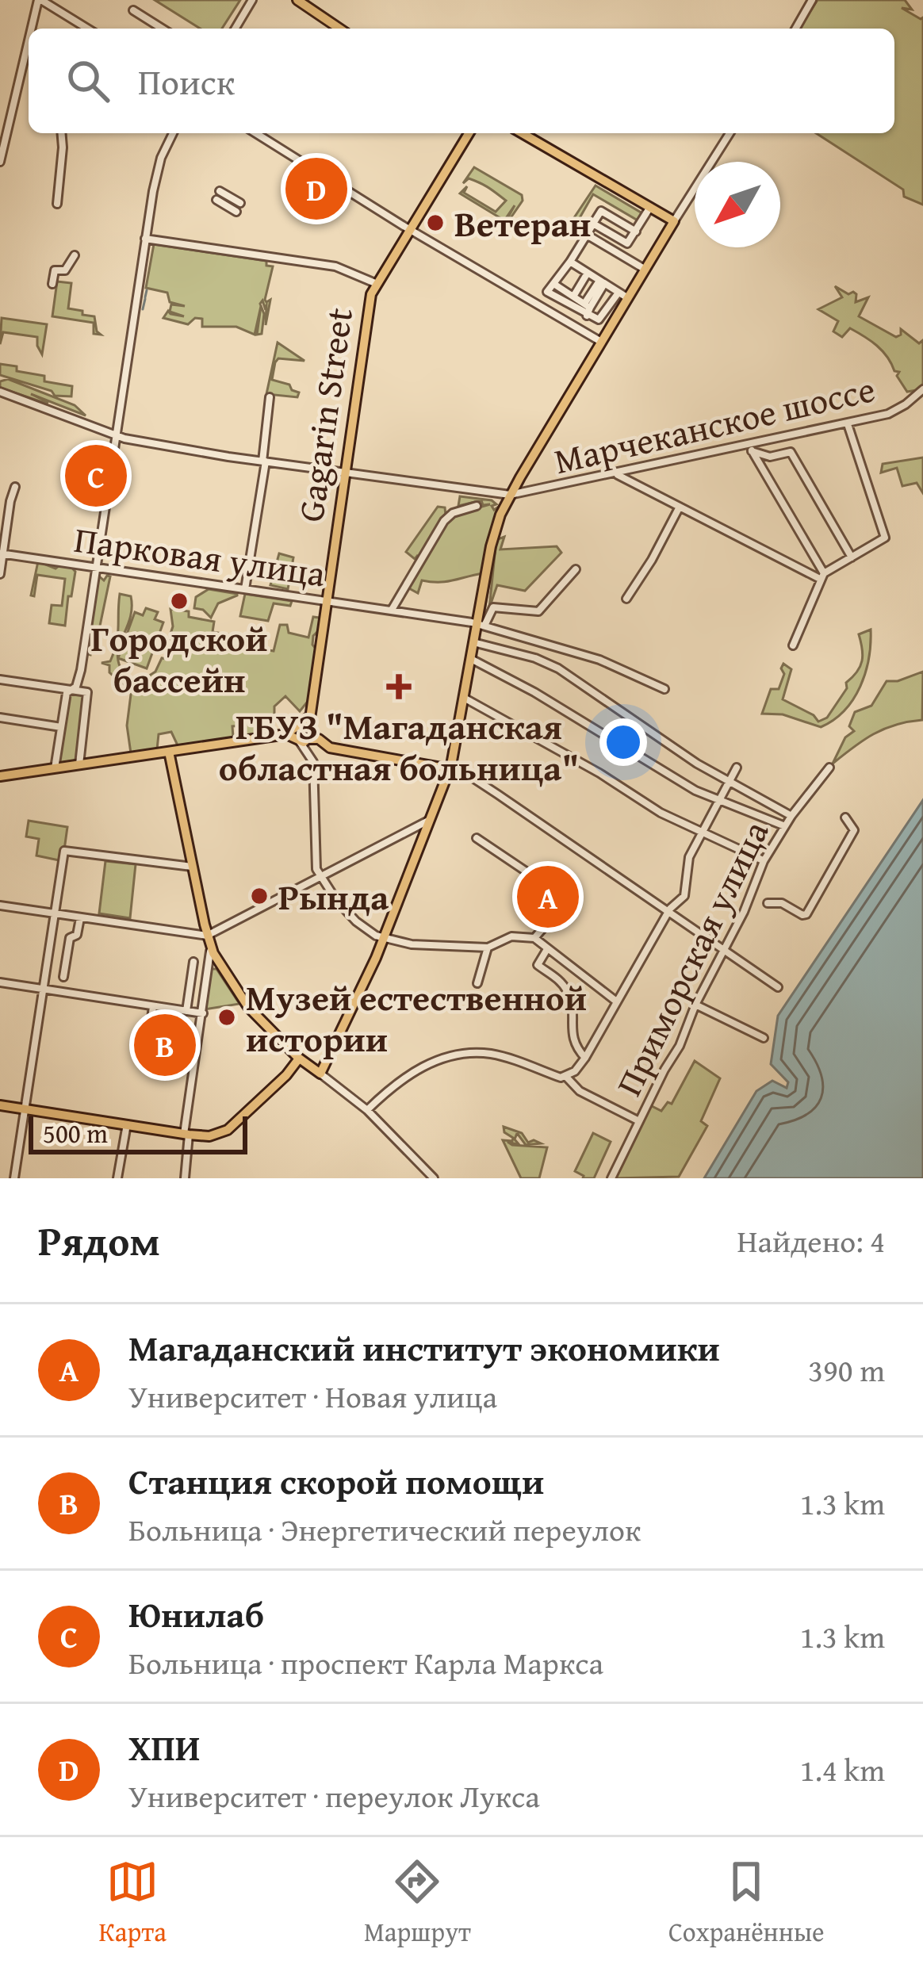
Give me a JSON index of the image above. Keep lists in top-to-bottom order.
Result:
{
  "streets": {
    "main road": ["Gagarin Street"],
    "street": ["Марчеканское шоссе", "Парковая улица", "Приморская улица"]
  },
  "crossings": [
    ["Gagarin Street", "Марчеканское шоссе"],
    ["Gagarin Street", "Парковая улица"]
  ],
  "places": {
    "other": [
      "Ветеран",
      "Городской бассейн",
      "Рында",
      "Музей естественной истории"
    ],
    "health": ["ГБУЗ \"Магаданская областная больница\""]
  },
  "scale_bar": "500 m",
  "north": "bottom left",
  "page": {
    "search": "Поиск",
    "pins": [
      "D",
      "C",
      "A",
      "B"
    ],
    "scale": "500 m",
    "heading": ["Рядом", "Найдено: 4"],
    "list": [
      {
        "mark": "A",
        "name": "Магаданский институт экономики",
        "note": "Университет · Новая улица",
        "value": "390 m"
      },
      {
        "mark": "B",
        "name": "Станция скорой помощи",
        "note": "Больница · Энергетический переулок",
        "value": "1.3 km"
      },
      {
        "mark": "C",
        "name": "Юнилаб",
        "note": "Больница · проспект Карла Маркса",
        "value": "1.3 km"
      },
      {
        "mark": "D",
        "name": "ХПИ",
        "note": "Университет · переулок Лукса",
        "value": "1.4 km"
      }
    ],
    "nav": ["Карта", "Маршрут", "Сохранённые"]
  }
}
